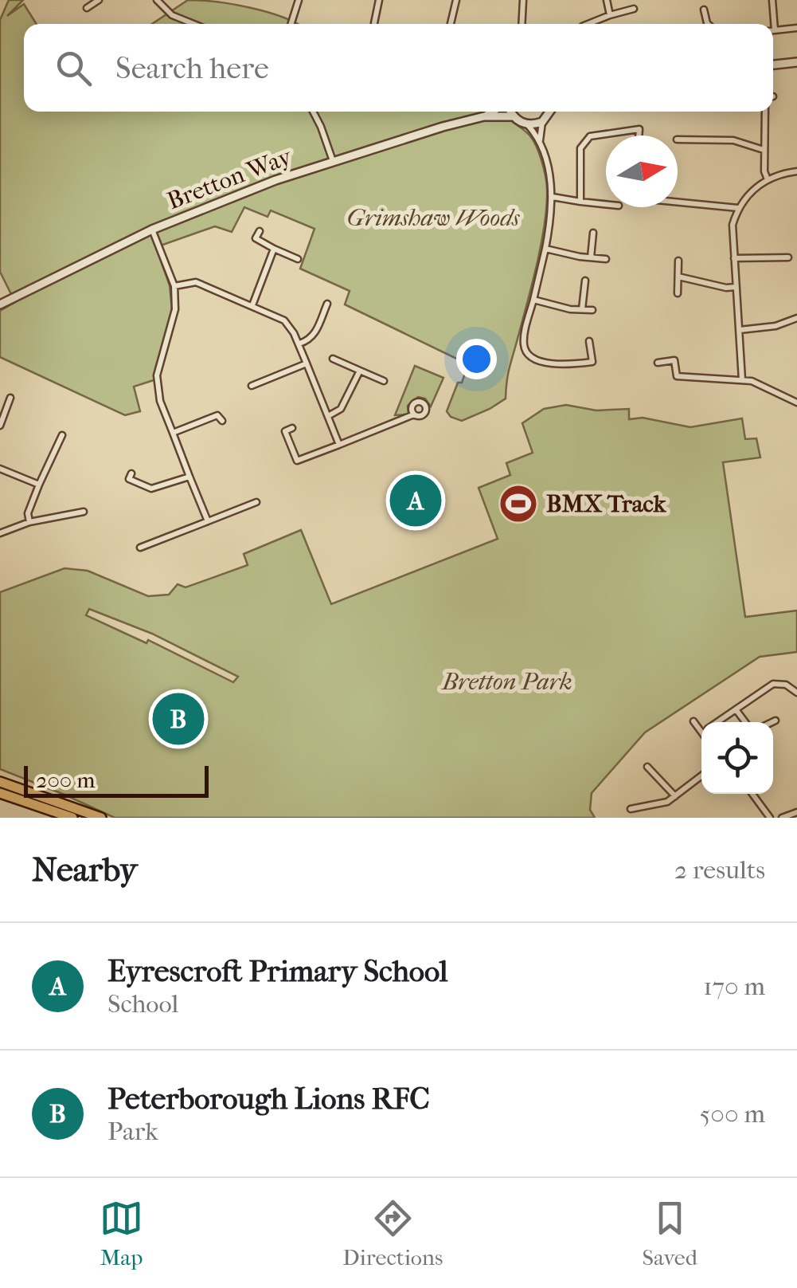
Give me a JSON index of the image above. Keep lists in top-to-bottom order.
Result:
{
  "streets": {
    "street": ["Bretton Way"]
  },
  "parks": ["Grimshaw Woods", "Bretton Park"],
  "places": {
    "sports": ["BMX Track"]
  },
  "scale_bar": "200 m",
  "north": "right",
  "page": {
    "search": "Search here",
    "pins": ["A", "B"],
    "scale": "200 m",
    "heading": ["Nearby", "2 results"],
    "list": [
      {
        "mark": "A",
        "name": "Eyrescroft Primary School",
        "note": "School",
        "value": "170 m"
      },
      {
        "mark": "B",
        "name": "Peterborough Lions RFC",
        "note": "Park",
        "value": "500 m"
      }
    ],
    "nav": ["Map", "Directions", "Saved"]
  }
}
